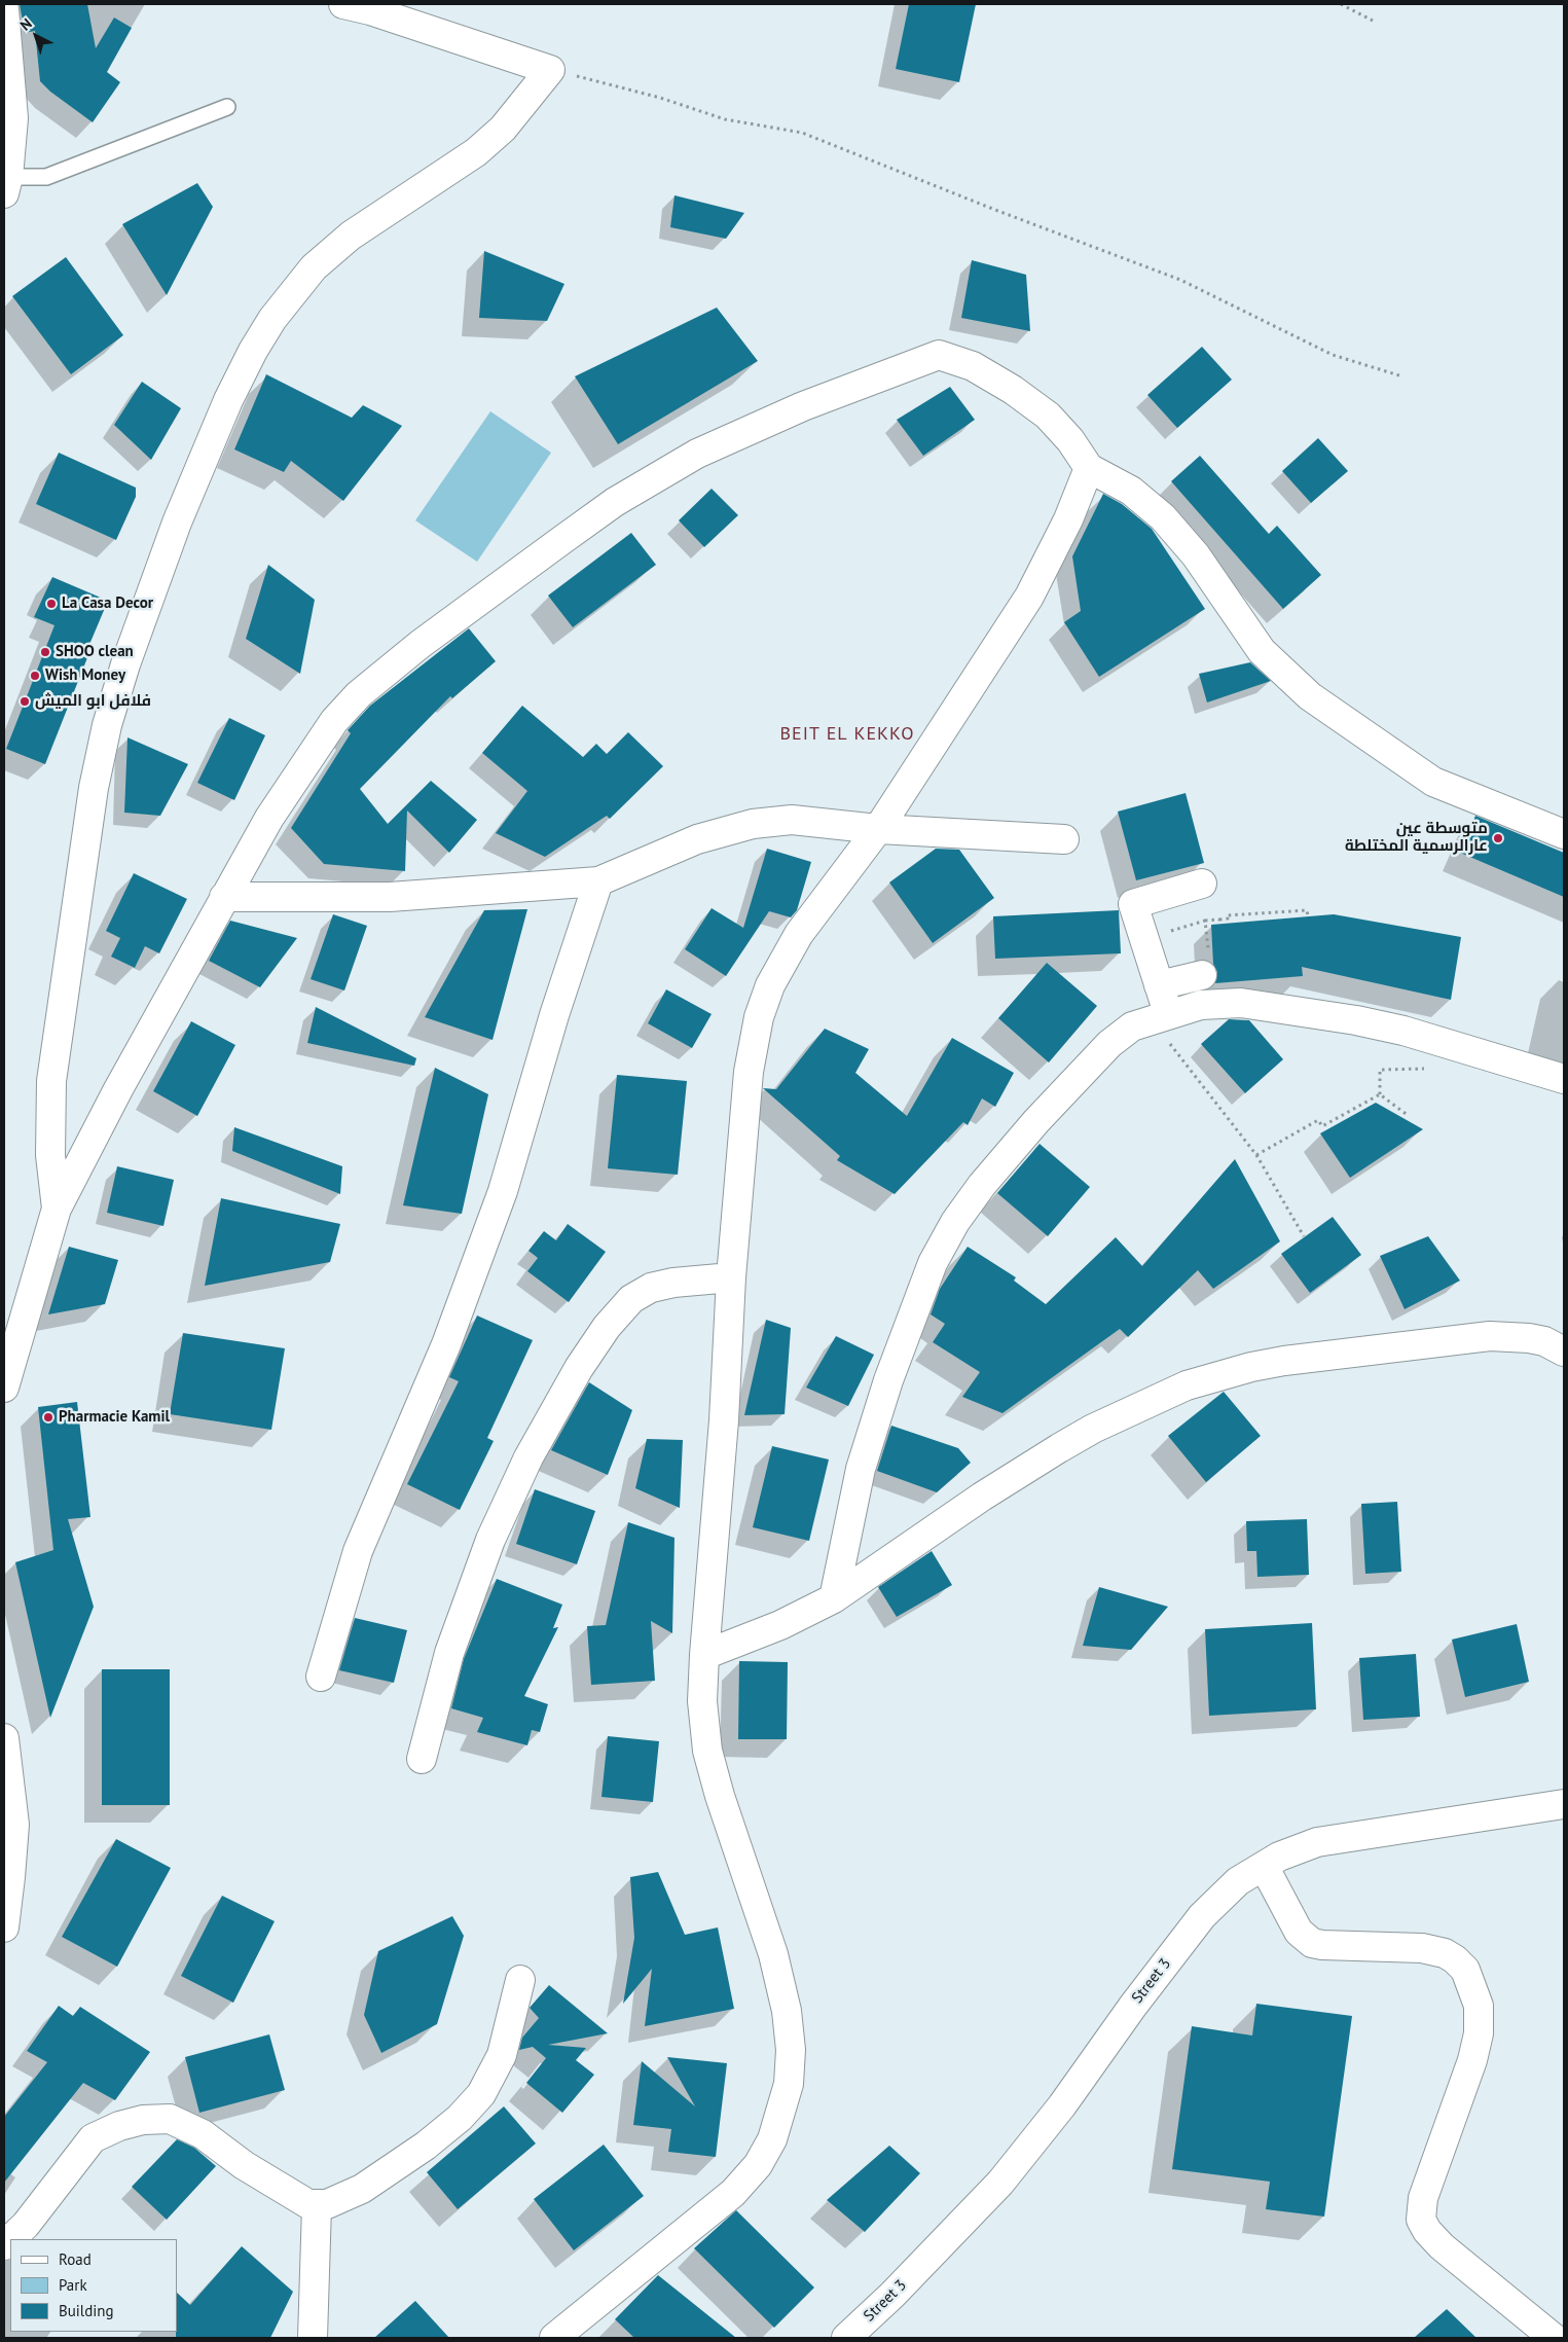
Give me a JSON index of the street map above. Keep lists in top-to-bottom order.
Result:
{
  "streets": {
    "main road": ["Street 3"]
  },
  "districts": ["BEIT EL KEKKO"],
  "places": [
    "La Casa Decor",
    "SHOO clean",
    "Wish Money",
    "فلافل ابو الميش",
    "متوسطة عين عارالرسمية المختلطة",
    "Pharmacie Kamil"
  ],
  "legend": ["Road", "Park", "Building"],
  "north": "top left"
}
